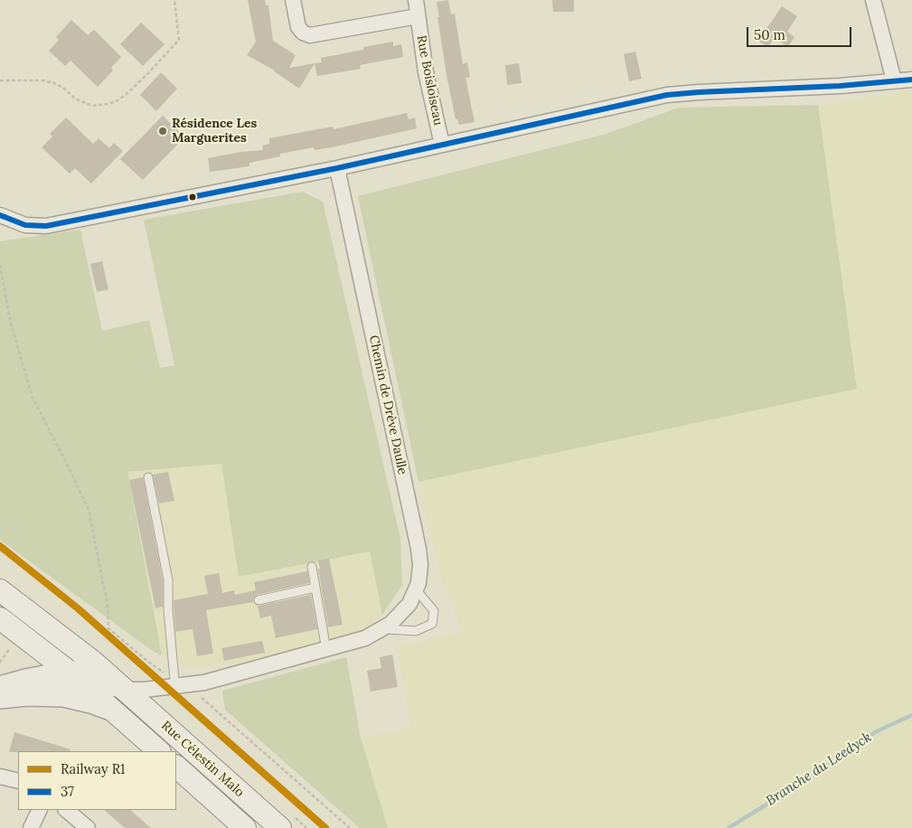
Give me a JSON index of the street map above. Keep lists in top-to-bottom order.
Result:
{
  "streets": {
    "main road": ["Rue Célestin Malo"],
    "street": ["Rue Boisloiseau", "Chemin de Drève Daulle"]
  },
  "crossings": [
    ["Chemin de Drève Daulle", "Rue Célestin Malo"]
  ],
  "water": ["Branche du Leedyck"],
  "places": ["Résidence Les Marguerites"],
  "lines": ["transit line 37", "rail line R1"],
  "legend": ["Railway R1", "37"],
  "scale_bar": "50 m"
}
